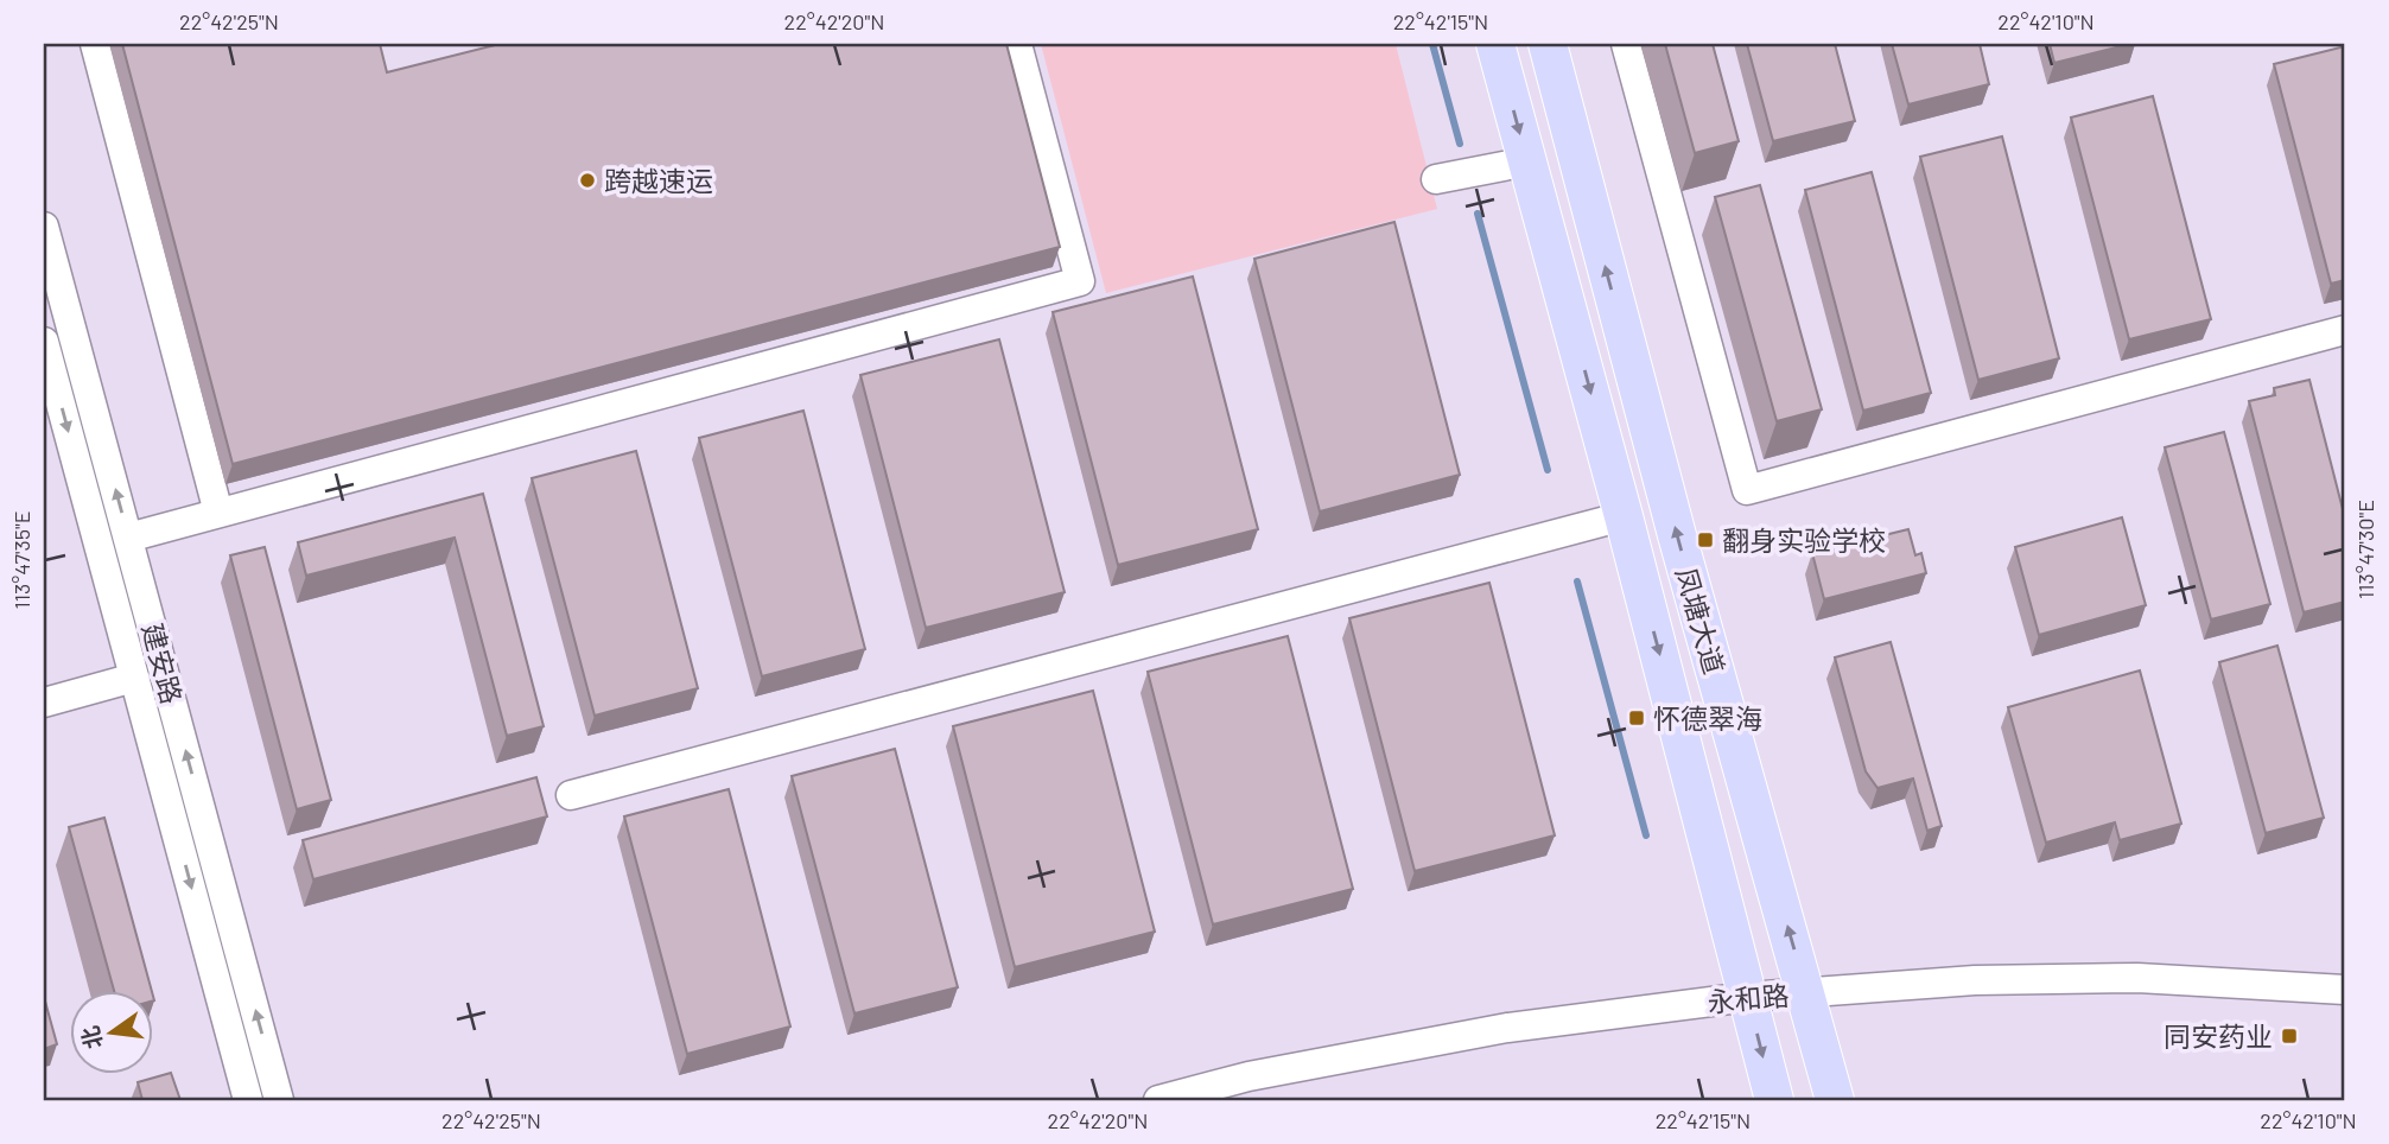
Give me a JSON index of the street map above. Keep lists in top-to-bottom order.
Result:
{
  "streets": {
    "main road": ["凤塘大道"],
    "street": ["建安路", "永和路"]
  },
  "crossings": [
    ["凤塘大道", "永和路"]
  ],
  "places": {
    "other": ["跨越速运"],
    "transit": ["翻身实验学校", "怀德翠海", "同安药业"]
  },
  "north": "left",
  "coordinates": [
    "22°42'25\"N",
    "22°42'20\"N",
    "22°42'15\"N",
    "22°42'10\"N",
    "113°47'30\"E",
    "113°47'35\"E"
  ]
}
